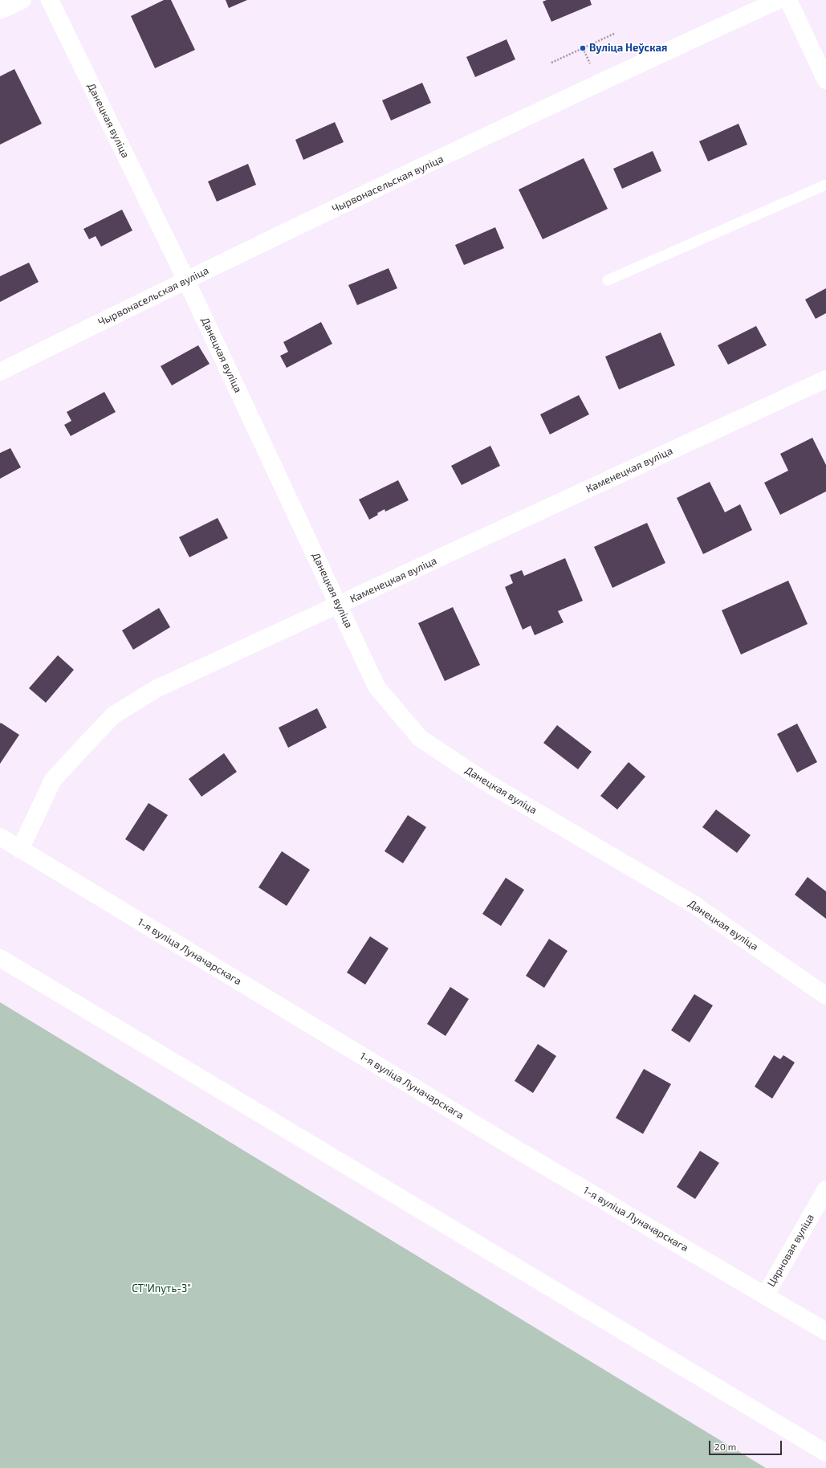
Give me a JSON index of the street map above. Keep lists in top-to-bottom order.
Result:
{
  "streets": {
    "street": [
      "Данецкая вуліца",
      "Чырвонасельская вуліца",
      "Каменецкая вуліца",
      "1-я вуліца Луначарскага",
      "Цярновая вуліца"
    ]
  },
  "crossings": [
    ["Данецкая вуліца", "Чырвонасельская вуліца"],
    ["Данецкая вуліца", "Каменецкая вуліца"],
    ["Каменецкая вуліца", "1-я вуліца Луначарскага"],
    ["1-я вуліца Луначарскага", "Цярновая вуліца"]
  ],
  "parks": ["СТ\"Ипуть-3\""],
  "places": ["Вуліца Неўская"],
  "scale_bar": "20 m"
}
